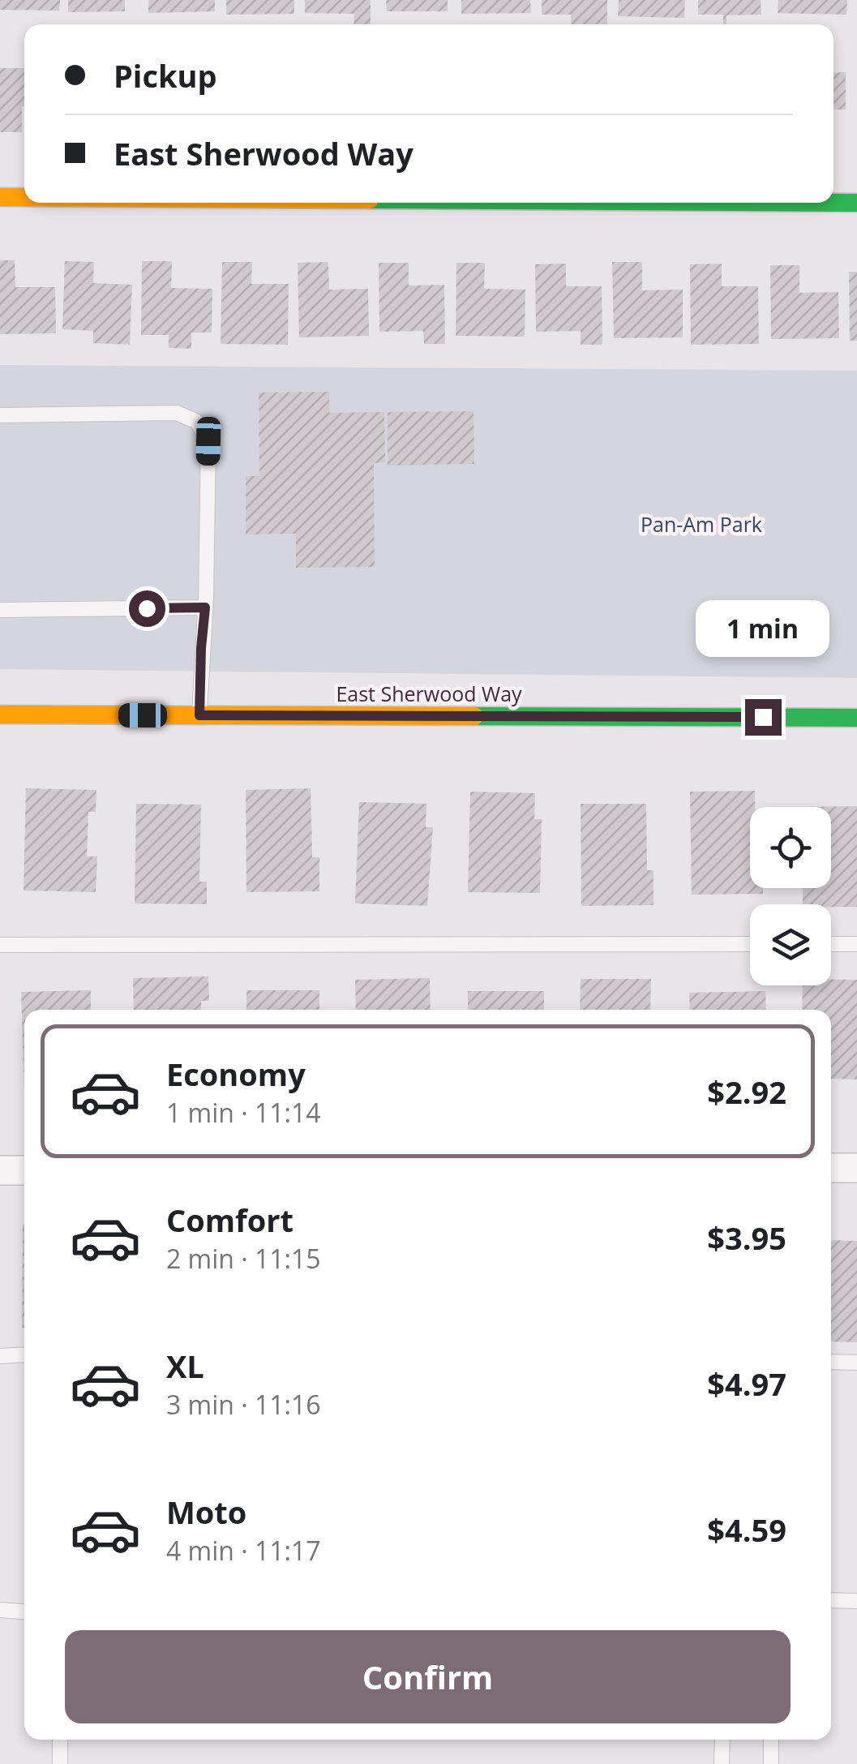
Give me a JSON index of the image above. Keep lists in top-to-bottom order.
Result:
{
  "streets": {
    "street": ["East Sherwood Way"]
  },
  "parks": ["Pan-Am Park"],
  "page": {
    "banner": ["Pickup", "East Sherwood Way"],
    "bubble": "1 min",
    "list": [
      {
        "name": "Economy",
        "note": "1 min · 11:14",
        "value": "$2.92"
      },
      {
        "name": "Comfort",
        "note": "2 min · 11:15",
        "value": "$3.95"
      },
      {
        "name": "XL",
        "note": "3 min · 11:16",
        "value": "$4.97"
      },
      {
        "name": "Moto",
        "note": "4 min · 11:17",
        "value": "$4.59"
      }
    ],
    "buttons": "Confirm"
  }
}
